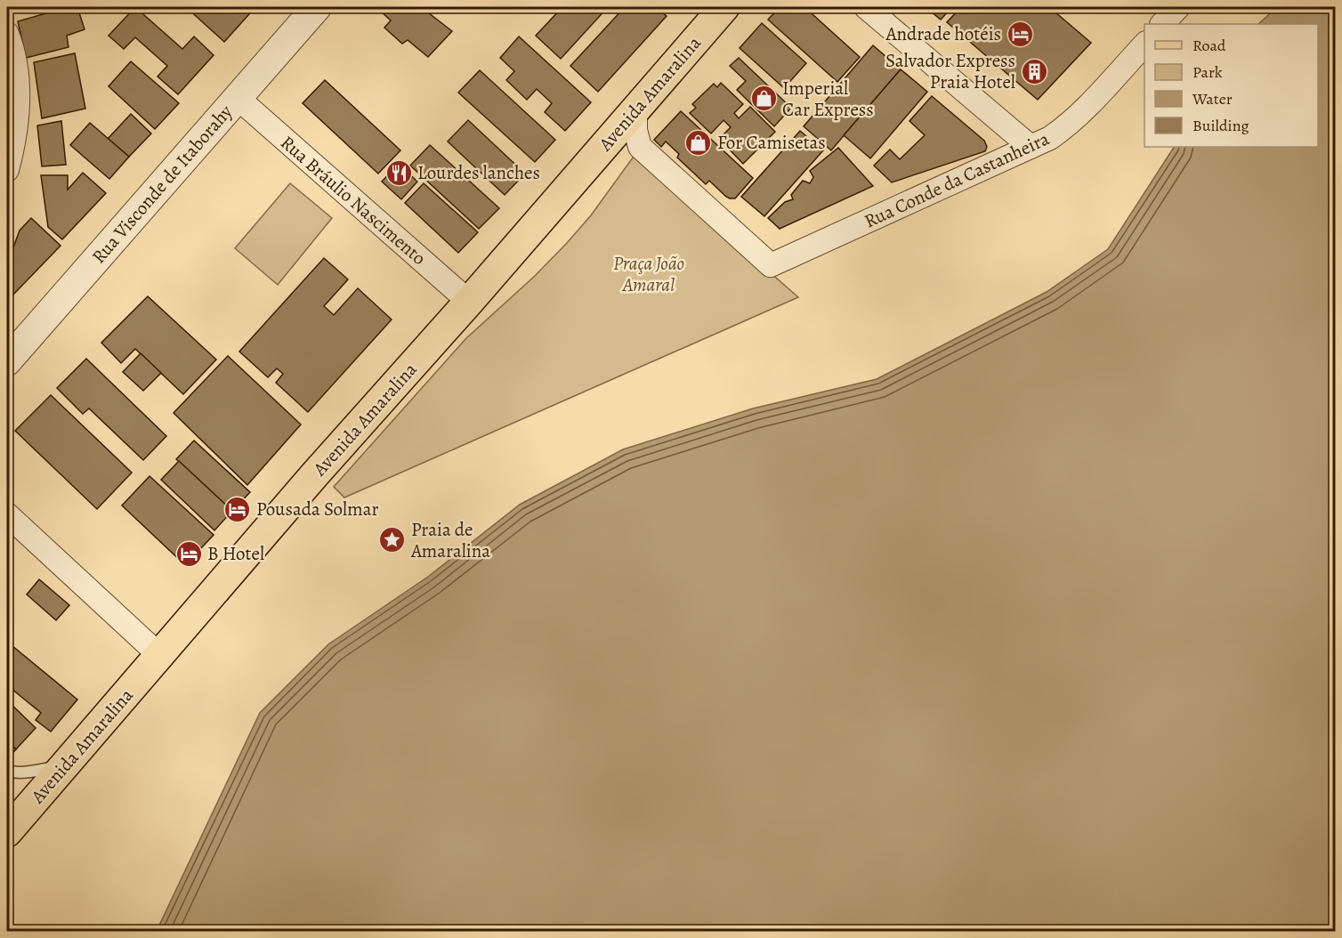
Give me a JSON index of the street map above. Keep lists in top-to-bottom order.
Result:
{
  "streets": {
    "main road": ["Avenida Amaralina"],
    "street": ["Rua Conde da Castanheira", "Rua Visconde de Itaborahy", "Rua Bráulio Nascimento"]
  },
  "crossings": [
    ["Avenida Amaralina", "Rua Conde da Castanheira"],
    ["Avenida Amaralina", "Rua Bráulio Nascimento"],
    ["Rua Visconde de Itaborahy", "Rua Bráulio Nascimento"]
  ],
  "parks": ["Praça João Amaral"],
  "places": {
    "hotel": ["Andrade hotéis", "Pousada Solmar", "B Hotel"],
    "building": ["Salvador Express Praia Hotel"],
    "shop": ["Imperial Car Express", "For Camisetas"],
    "restaurant": ["Lourdes lanches"],
    "place": ["Praia de Amaralina"]
  },
  "legend": [
    "Road",
    "Park",
    "Water",
    "Building"
  ]
}
